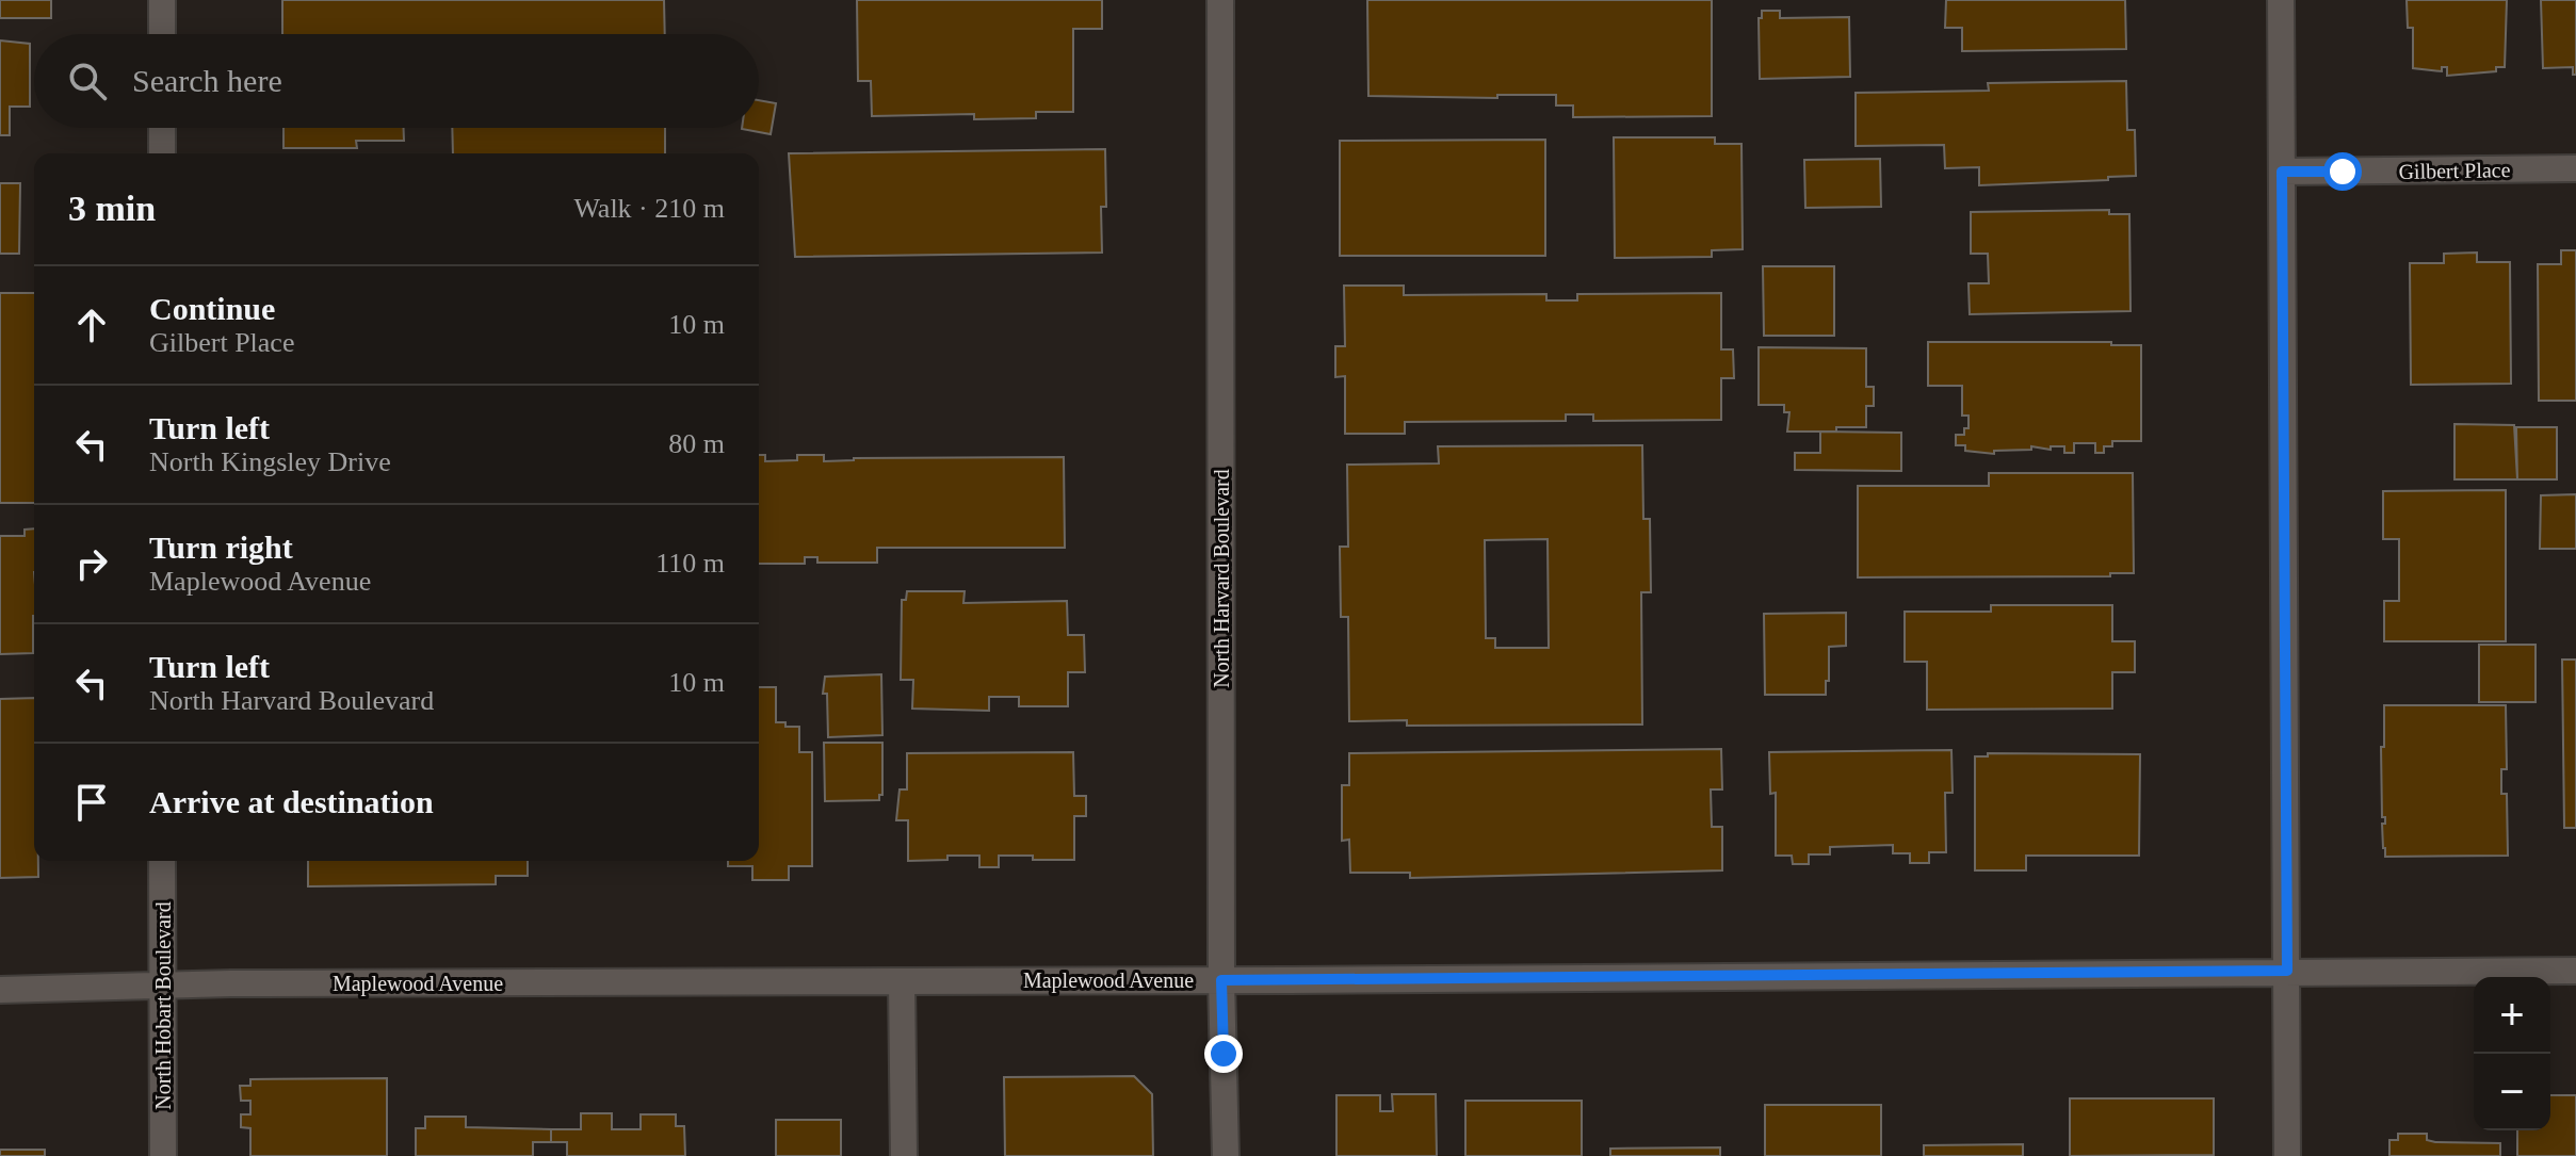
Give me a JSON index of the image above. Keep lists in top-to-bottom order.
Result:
{
  "streets": {
    "street": [
      "Gilbert Place",
      "North Harvard Boulevard",
      "Maplewood Avenue",
      "North Hobart Boulevard"
    ]
  },
  "crossings": [
    ["North Harvard Boulevard", "Maplewood Avenue"],
    ["Maplewood Avenue", "North Hobart Boulevard"]
  ],
  "page": {
    "search": "Search here",
    "heading": ["3 min", "Walk · 210 m"],
    "list": [
      ["Continue", "Gilbert Place", "10 m"],
      ["Turn left", "North Kingsley Drive", "80 m"],
      ["Turn right", "Maplewood Avenue", "110 m"],
      ["Turn left", "North Harvard Boulevard", "10 m"],
      "Arrive at destination"
    ],
    "map_buttons": ["+", "−"]
  }
}
